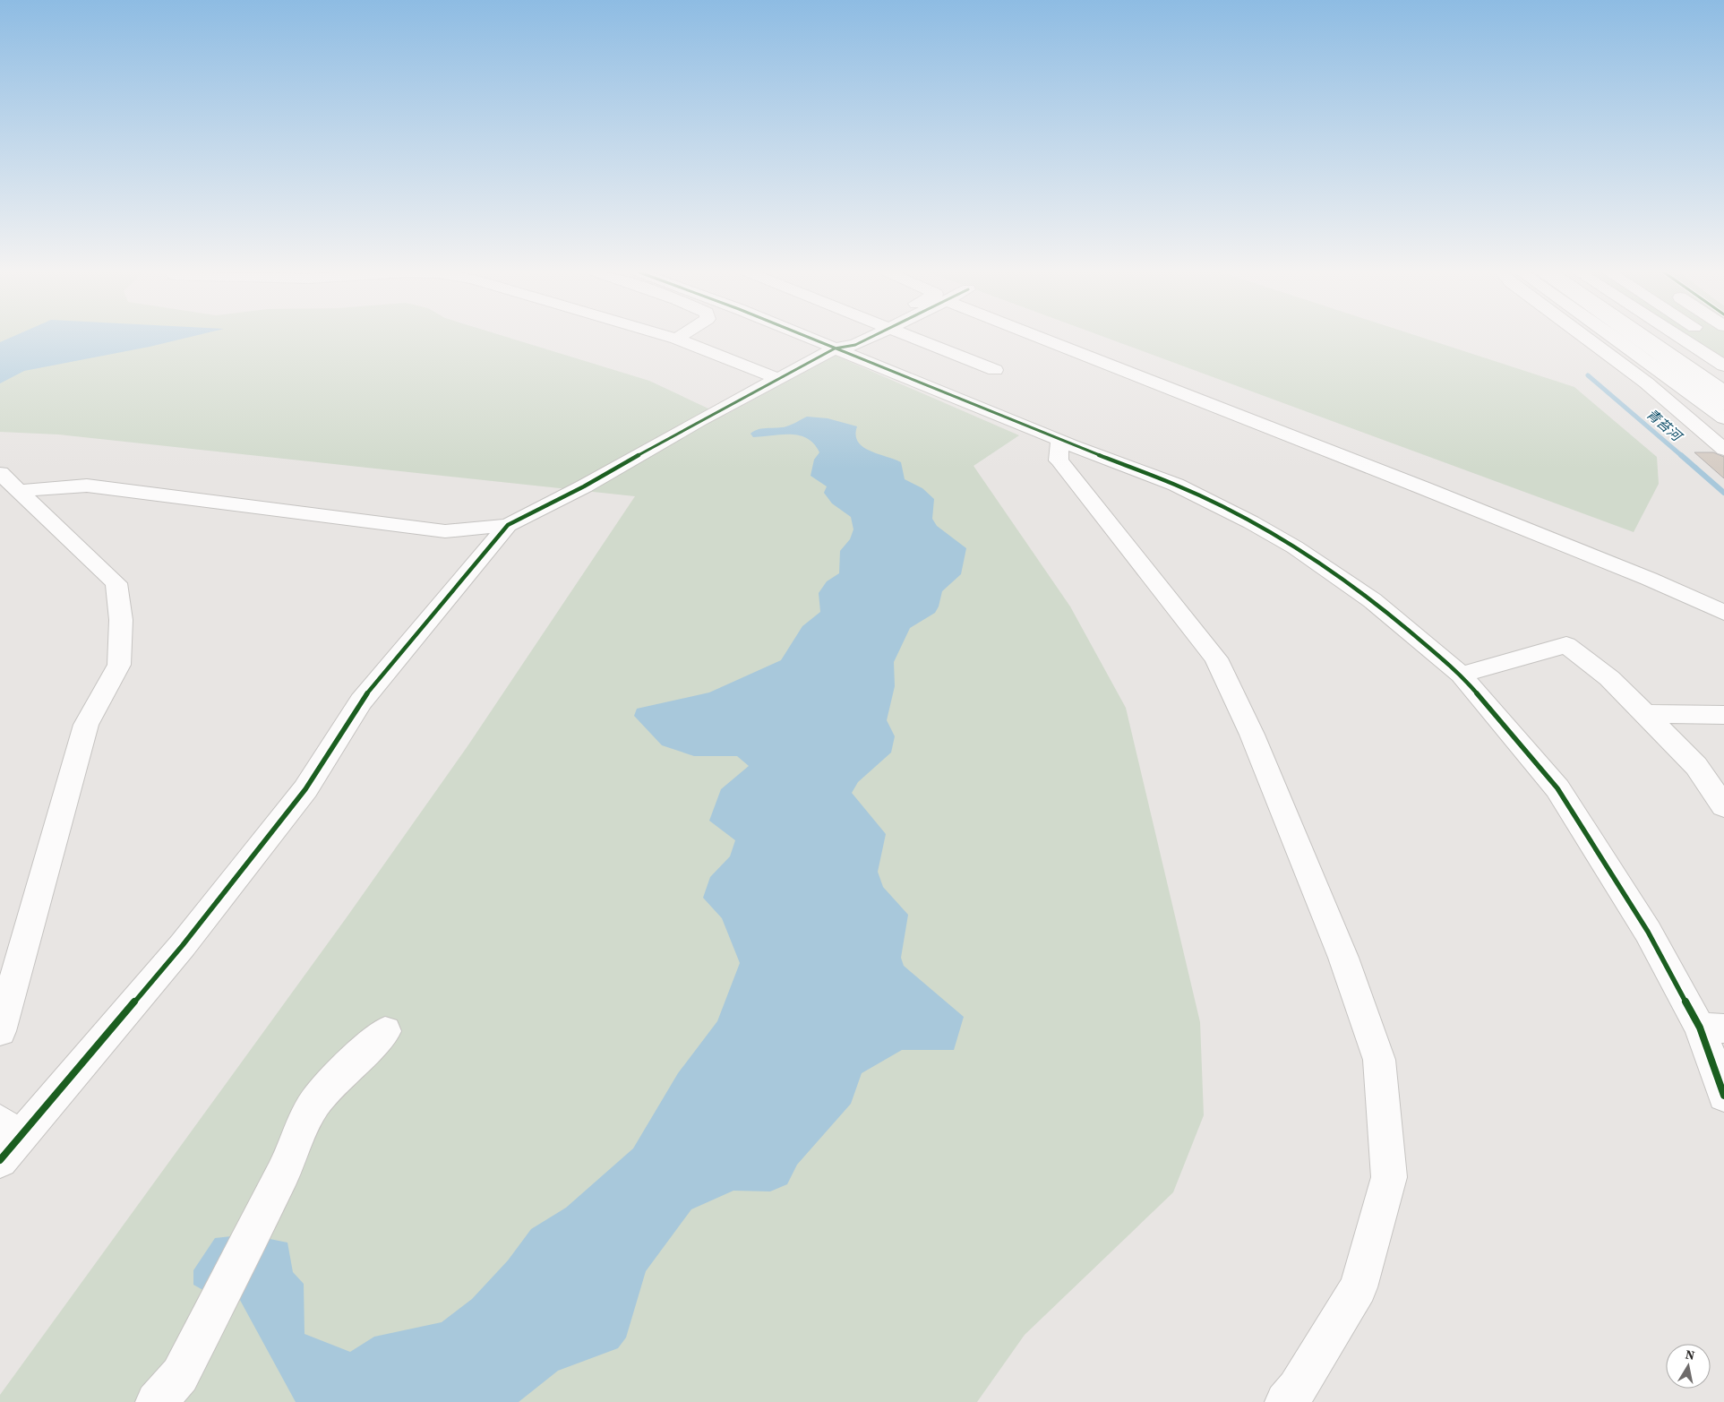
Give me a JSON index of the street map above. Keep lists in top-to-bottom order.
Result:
{
  "water": ["青苔河"],
  "north": "top"
}
